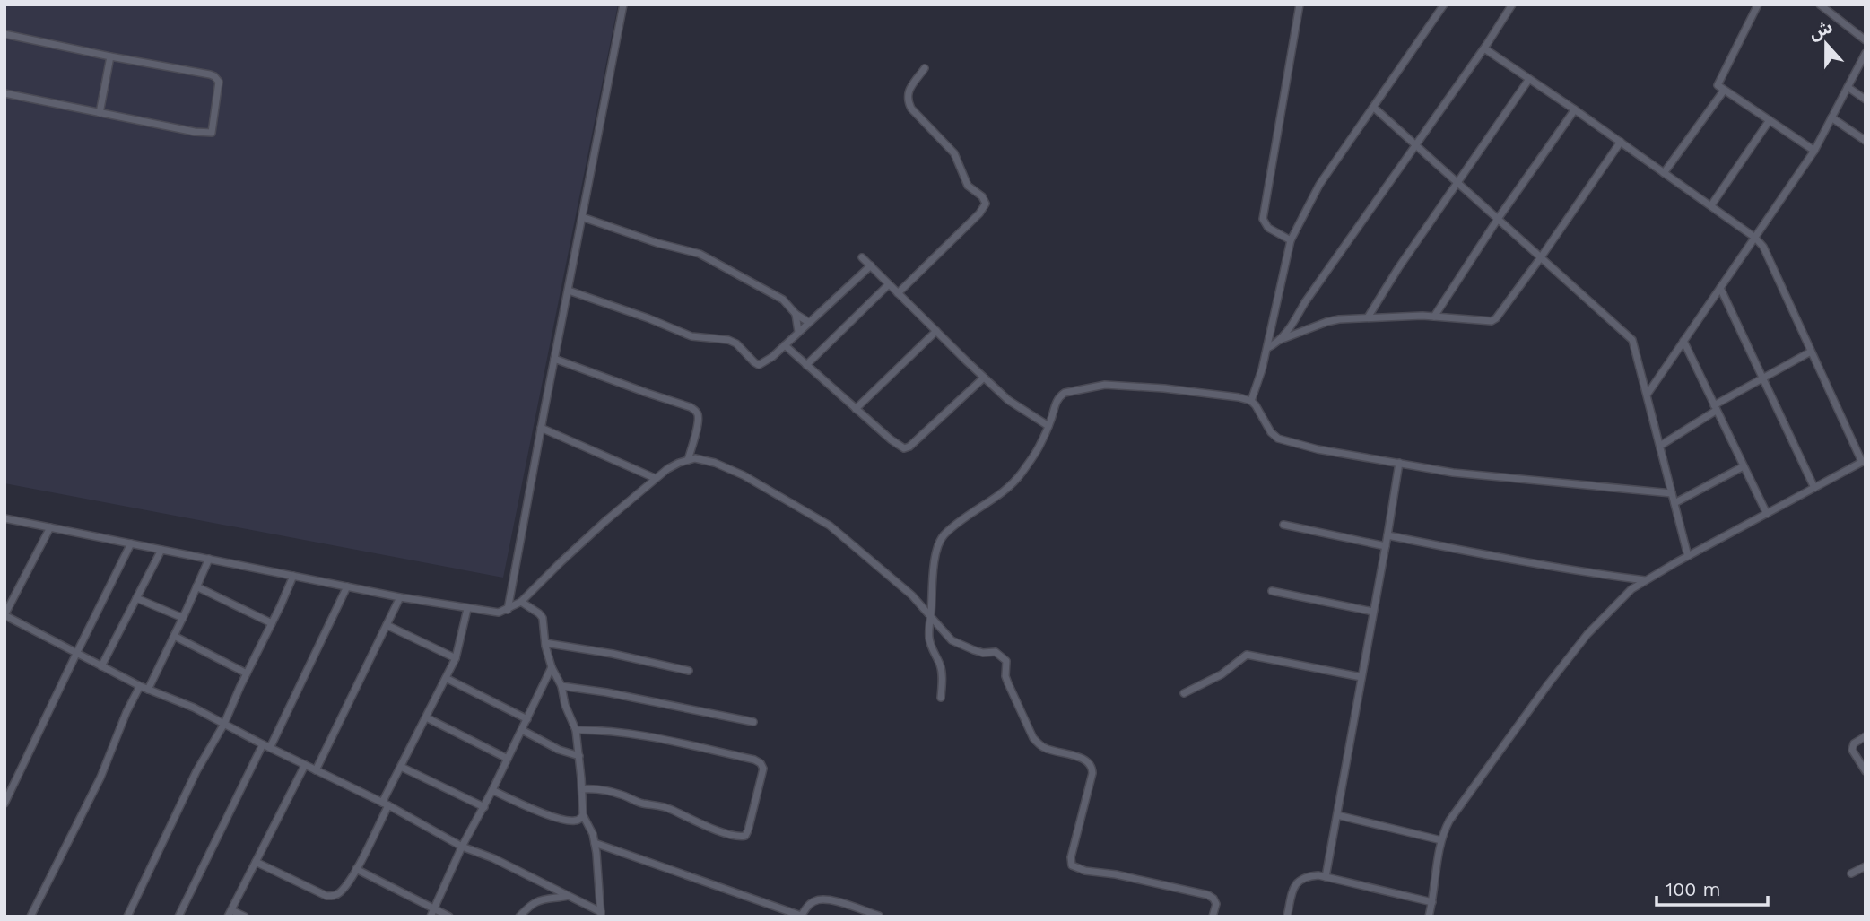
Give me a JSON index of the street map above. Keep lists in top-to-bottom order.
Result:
{
  "scale_bar": "100 m",
  "north": "top"
}
